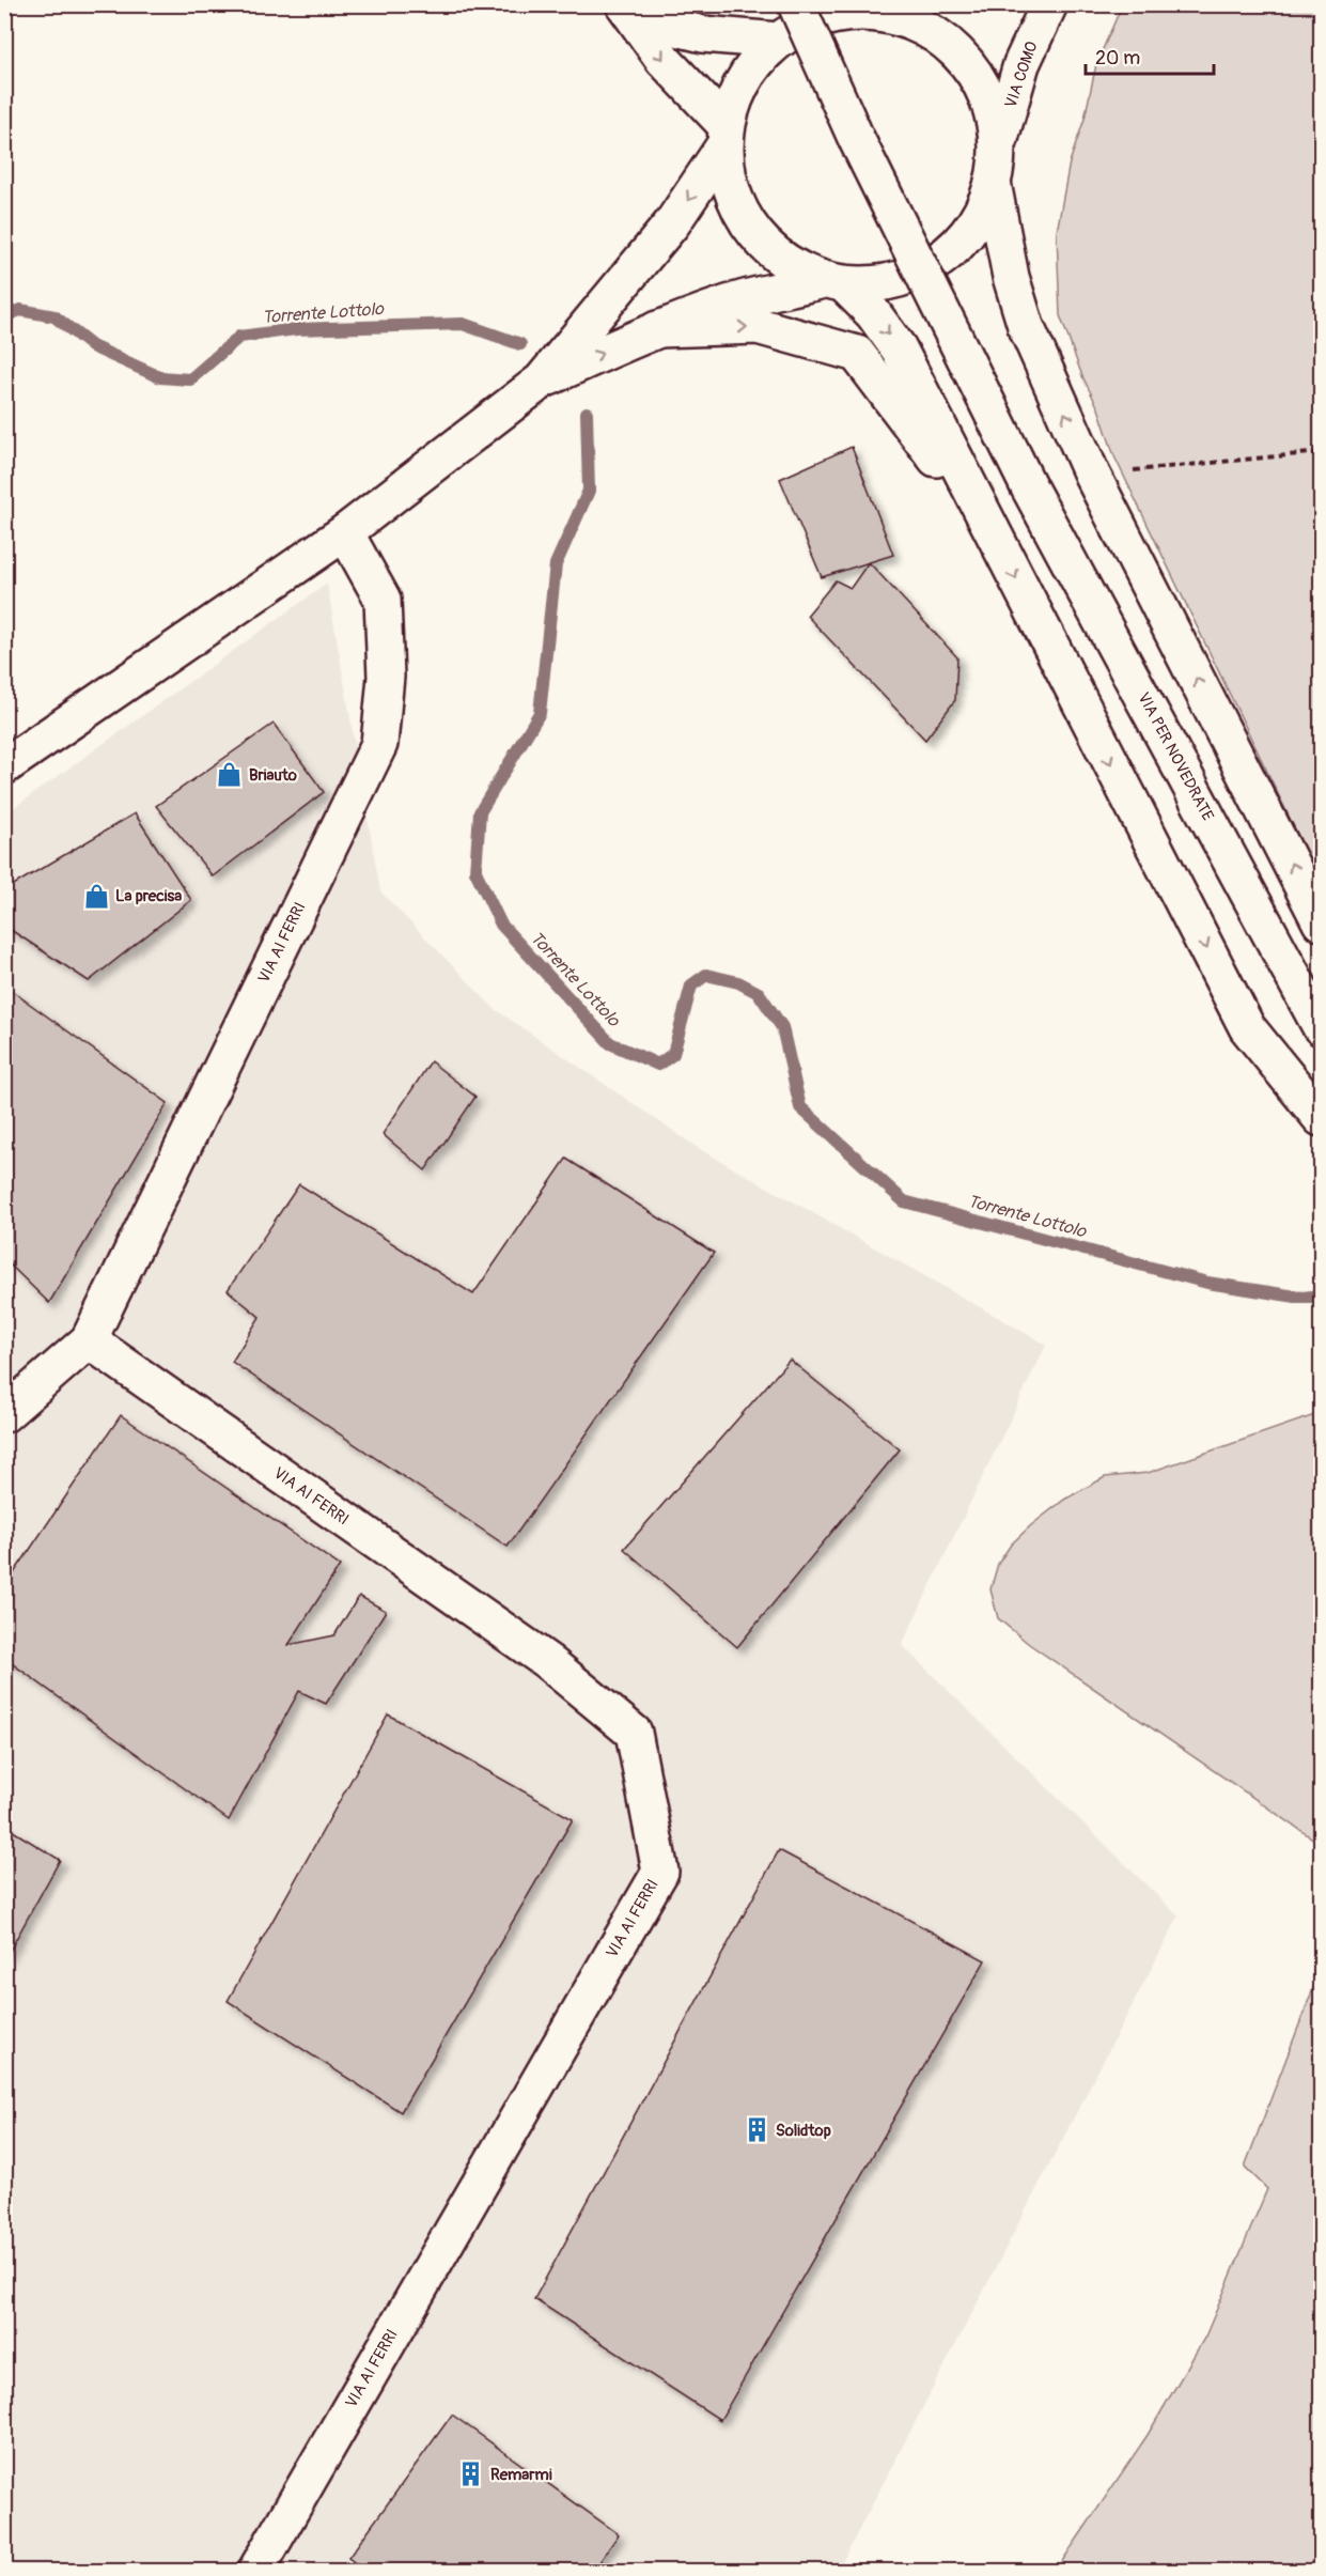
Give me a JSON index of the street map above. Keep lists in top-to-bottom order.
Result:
{
  "streets": {
    "main road": ["VIA COMO", "VIA PER NOVEDRATE", "VIA AI FERRI"]
  },
  "water": ["Torrente Lottolo"],
  "places": {
    "shop": ["Briauto", "La precisa"],
    "building": ["Solidtop", "Remarmi"]
  },
  "scale_bar": "20 m"
}
